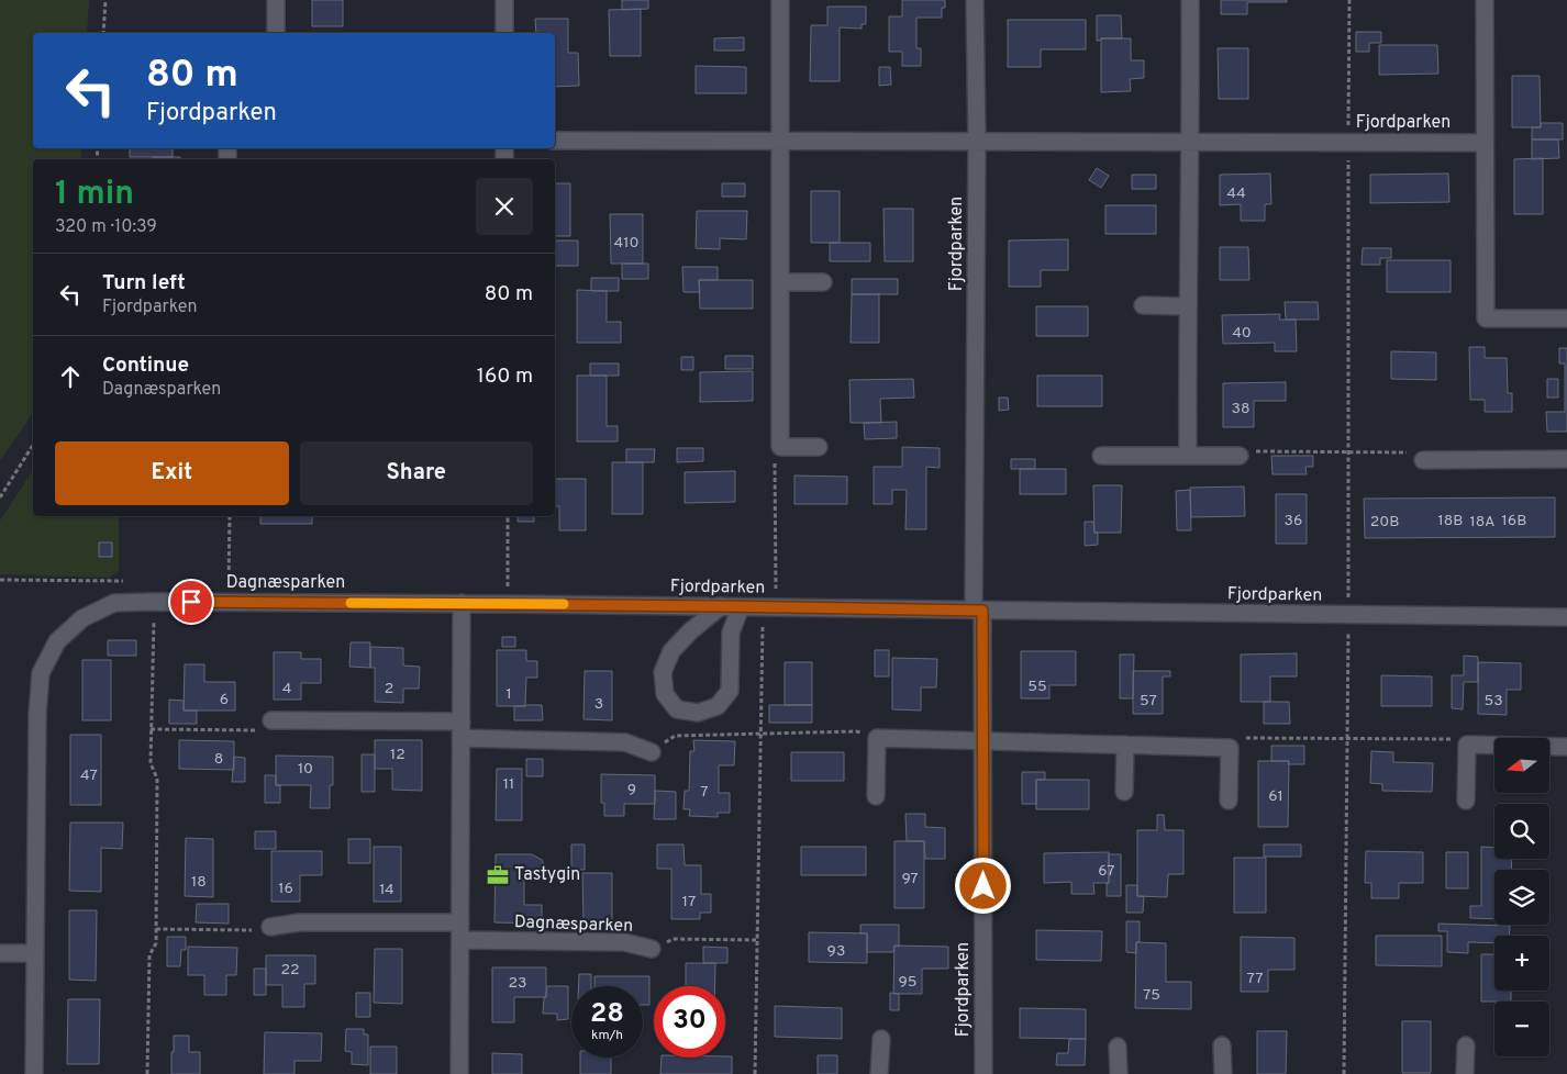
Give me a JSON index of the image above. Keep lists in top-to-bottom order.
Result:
{
  "streets": {
    "street": ["Fjordparken", "Dagnæsparken"]
  },
  "crossings": [
    ["Fjordparken", "Dagnæsparken"]
  ],
  "places": {
    "office": ["Tastygin"]
  },
  "house_numbers": [
    "44",
    "410",
    "40",
    "38",
    "36",
    "18B",
    "16B",
    "20B",
    "18A",
    "55",
    "4",
    "2",
    "1",
    "6",
    "57",
    "53",
    "3",
    "12",
    "8",
    "10",
    "47",
    "11",
    "9",
    "7",
    "61",
    "67",
    "97",
    "18",
    "16",
    "14",
    "17",
    "93",
    "22",
    "77",
    "95",
    "23",
    "75"
  ],
  "north": "left",
  "page": {
    "turn": ["80 m", "Fjordparken"],
    "heading": ["1 min", "320 m · 10:39"],
    "list": [
      {
        "name": "Turn left",
        "note": "Fjordparken",
        "value": "80 m"
      },
      {
        "name": "Continue",
        "note": "Dagnæsparken",
        "value": "160 m"
      }
    ],
    "buttons": ["Exit", "Share"],
    "map_buttons": ["+", "−"],
    "speed": "28 km/h",
    "limit": "30"
  }
}
